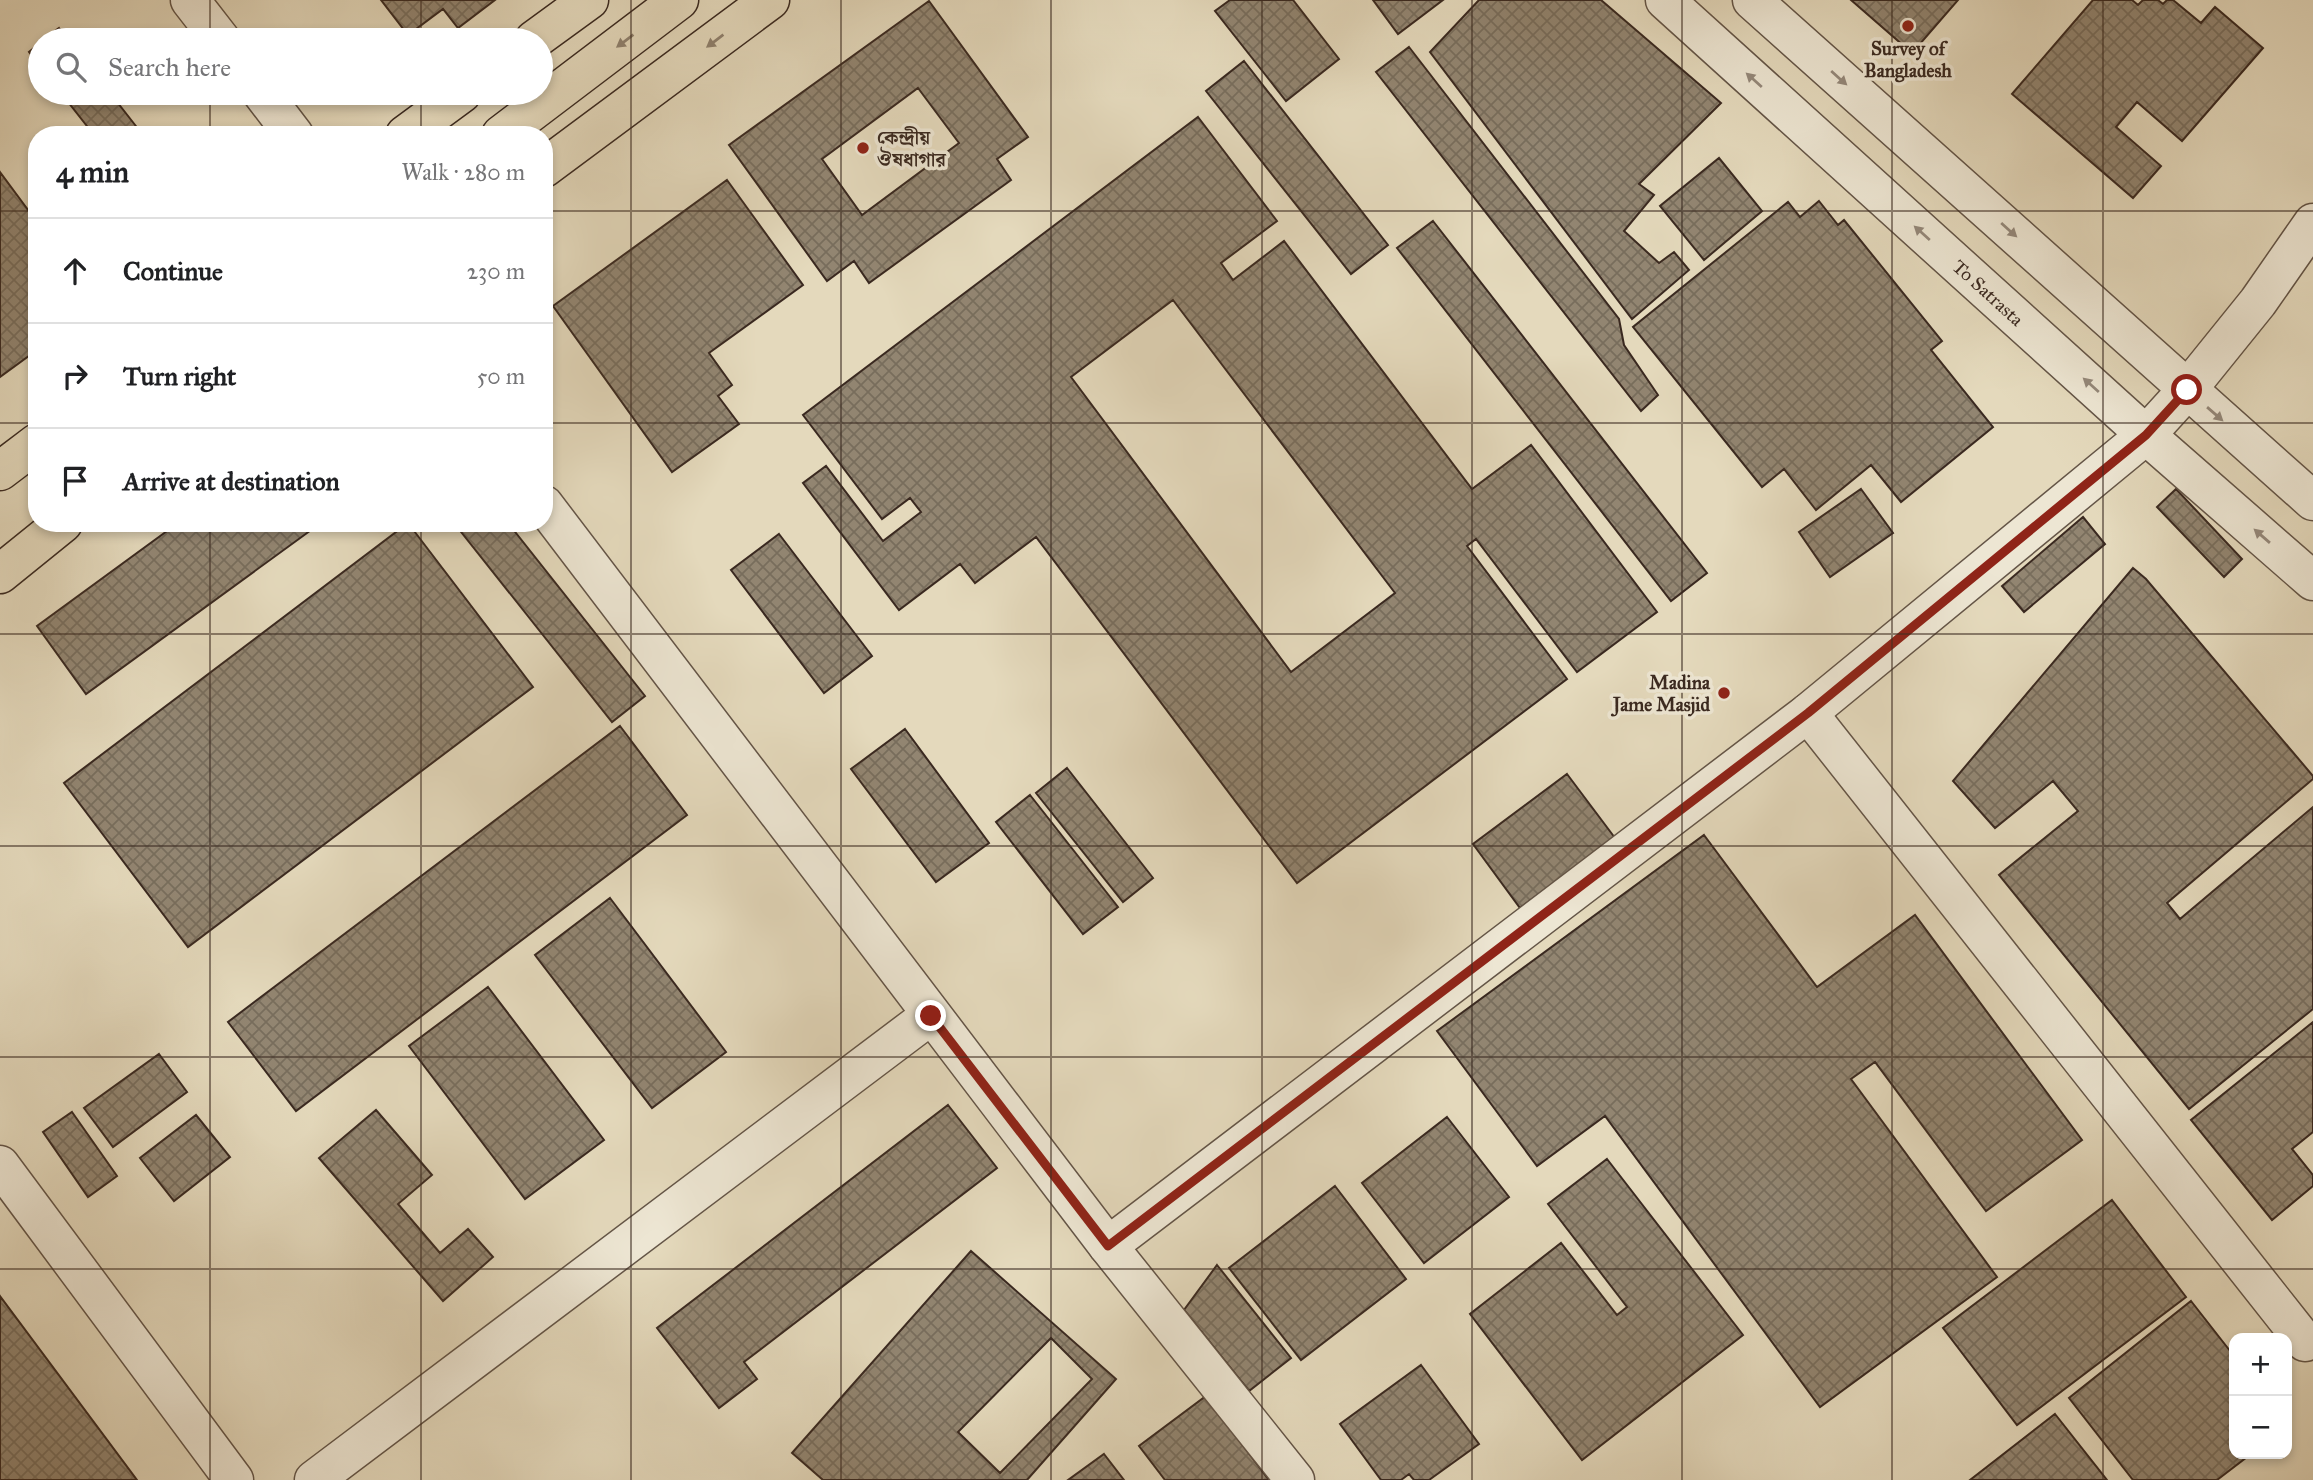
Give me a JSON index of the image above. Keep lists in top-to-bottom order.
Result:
{
  "streets": {
    "street": ["To Satrasta"]
  },
  "places": ["Survey of Bangladesh", "কেন্দ্রীয় ঔষধাগার", "Madina Jame Masjid"],
  "page": {
    "search": "Search here",
    "heading": ["4 min", "Walk · 280 m"],
    "list": [
      ["Continue", "230 m"],
      ["Turn right", "50 m"],
      "Arrive at destination"
    ],
    "map_buttons": ["+", "−"]
  }
}
